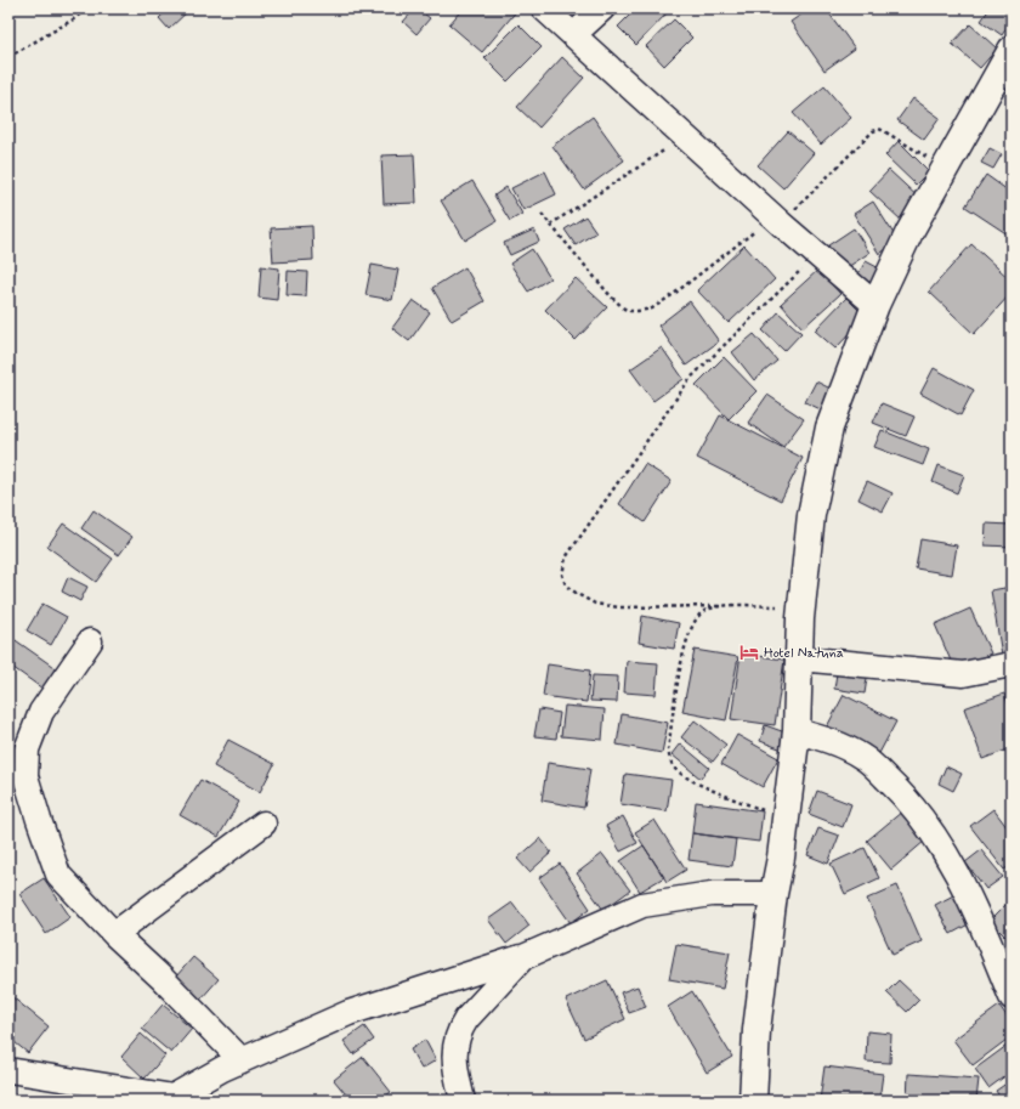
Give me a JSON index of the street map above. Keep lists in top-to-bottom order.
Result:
{
  "places": {
    "hotel": ["Hotel Natuna"]
  }
}
